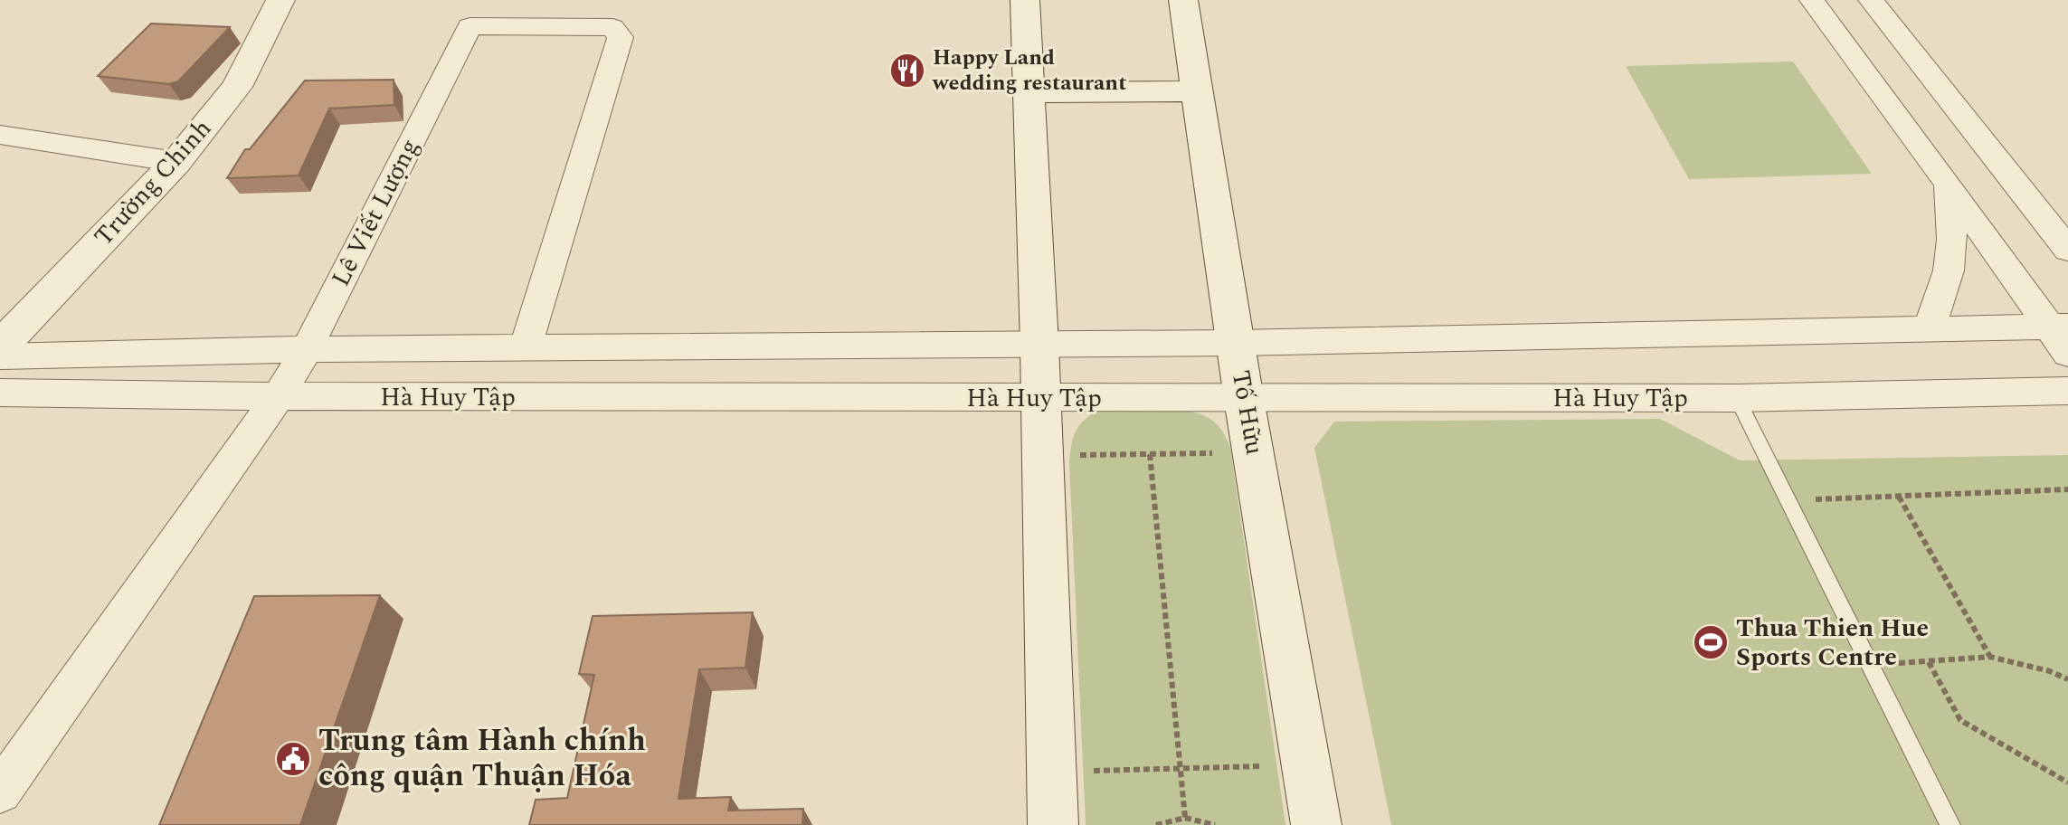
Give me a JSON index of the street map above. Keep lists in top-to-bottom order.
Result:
{
  "streets": {
    "main road": ["Trường Chinh", "Tố Hữu"],
    "street": ["Lê Viết Lượng", "Hà Huy Tập"]
  },
  "crossings": [
    ["Lê Viết Lượng", "Hà Huy Tập"],
    ["Hà Huy Tập", "Tố Hữu"]
  ],
  "places": {
    "restaurant": ["Happy Land wedding restaurant"],
    "sports": ["Thua Thien Hue Sports Centre"],
    "public building": ["Trung tâm Hành chính công quận Thuận Hóa"]
  }
}
